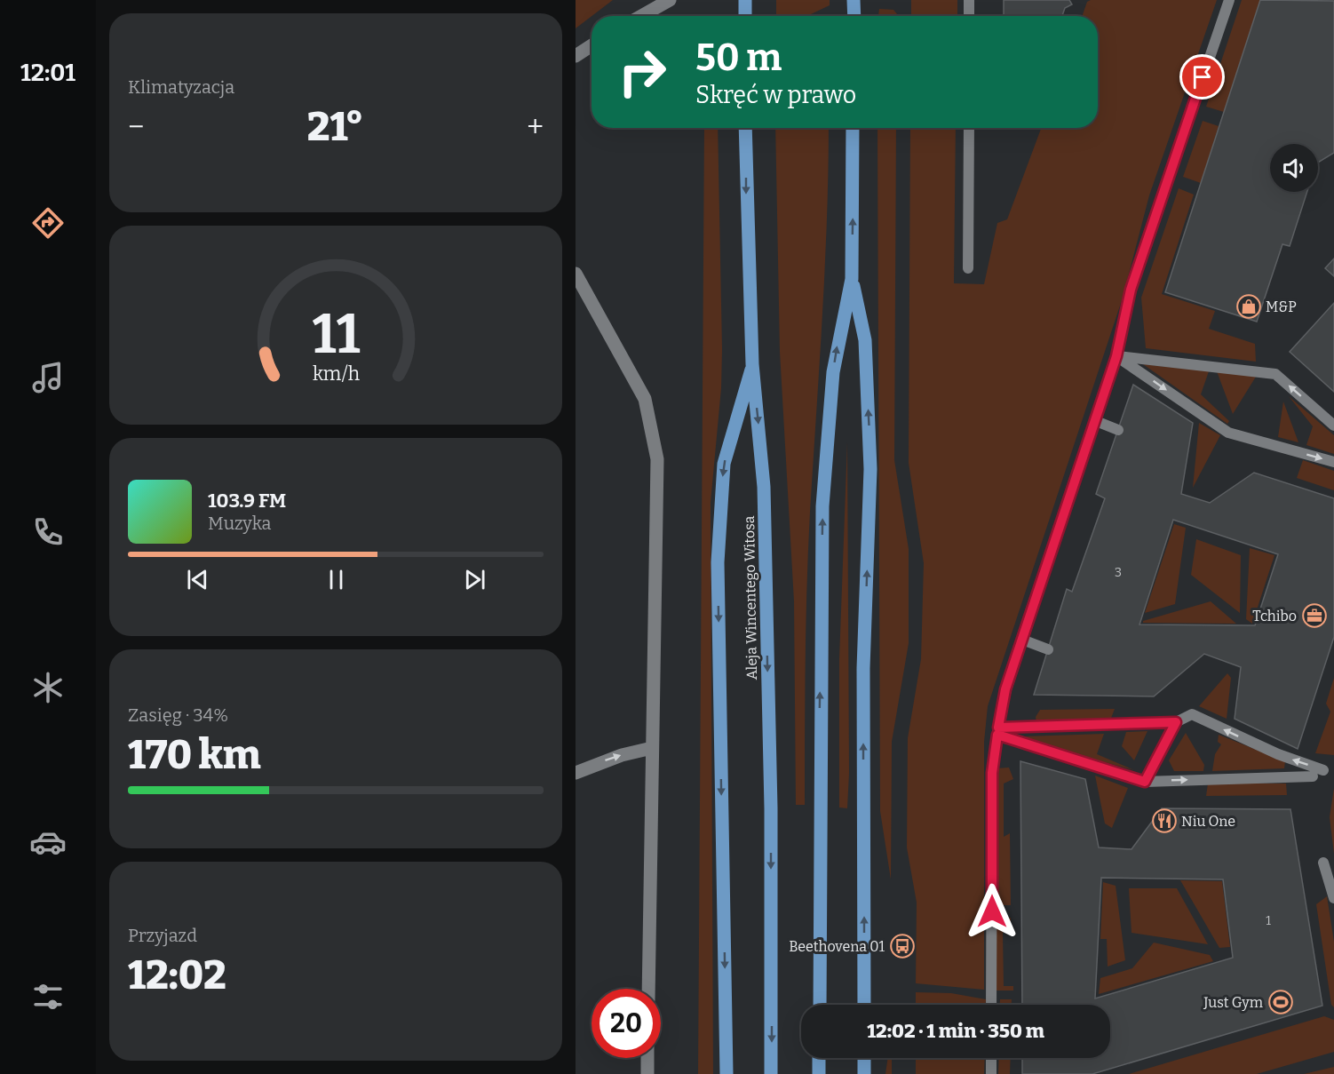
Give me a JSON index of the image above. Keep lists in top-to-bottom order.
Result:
{
  "streets": {
    "main road": ["Aleja Wincentego Witosa"]
  },
  "places": {
    "shop": ["M&P"],
    "office": ["Tchibo"],
    "restaurant": ["Niu One"],
    "bus stop": ["Beethovena 01"],
    "sports": ["Just Gym"]
  },
  "house_numbers": ["3", "1"],
  "page": {
    "tabs": "12:01",
    "tile": [
      "Klimatyzacja",
      ["Zasięg · 34%", "170 km"],
      ["Przyjazd", "12:02"]
    ],
    "turn": ["50 m", "Skręć w prawo"],
    "heat": ["−", "21°", "+"],
    "song": ["103.9 FM", "Muzyka"],
    "limit": "20",
    "trip": "12:02 · 1 min · 350 m",
    "gauge": ["11", "km/h"]
  }
}
